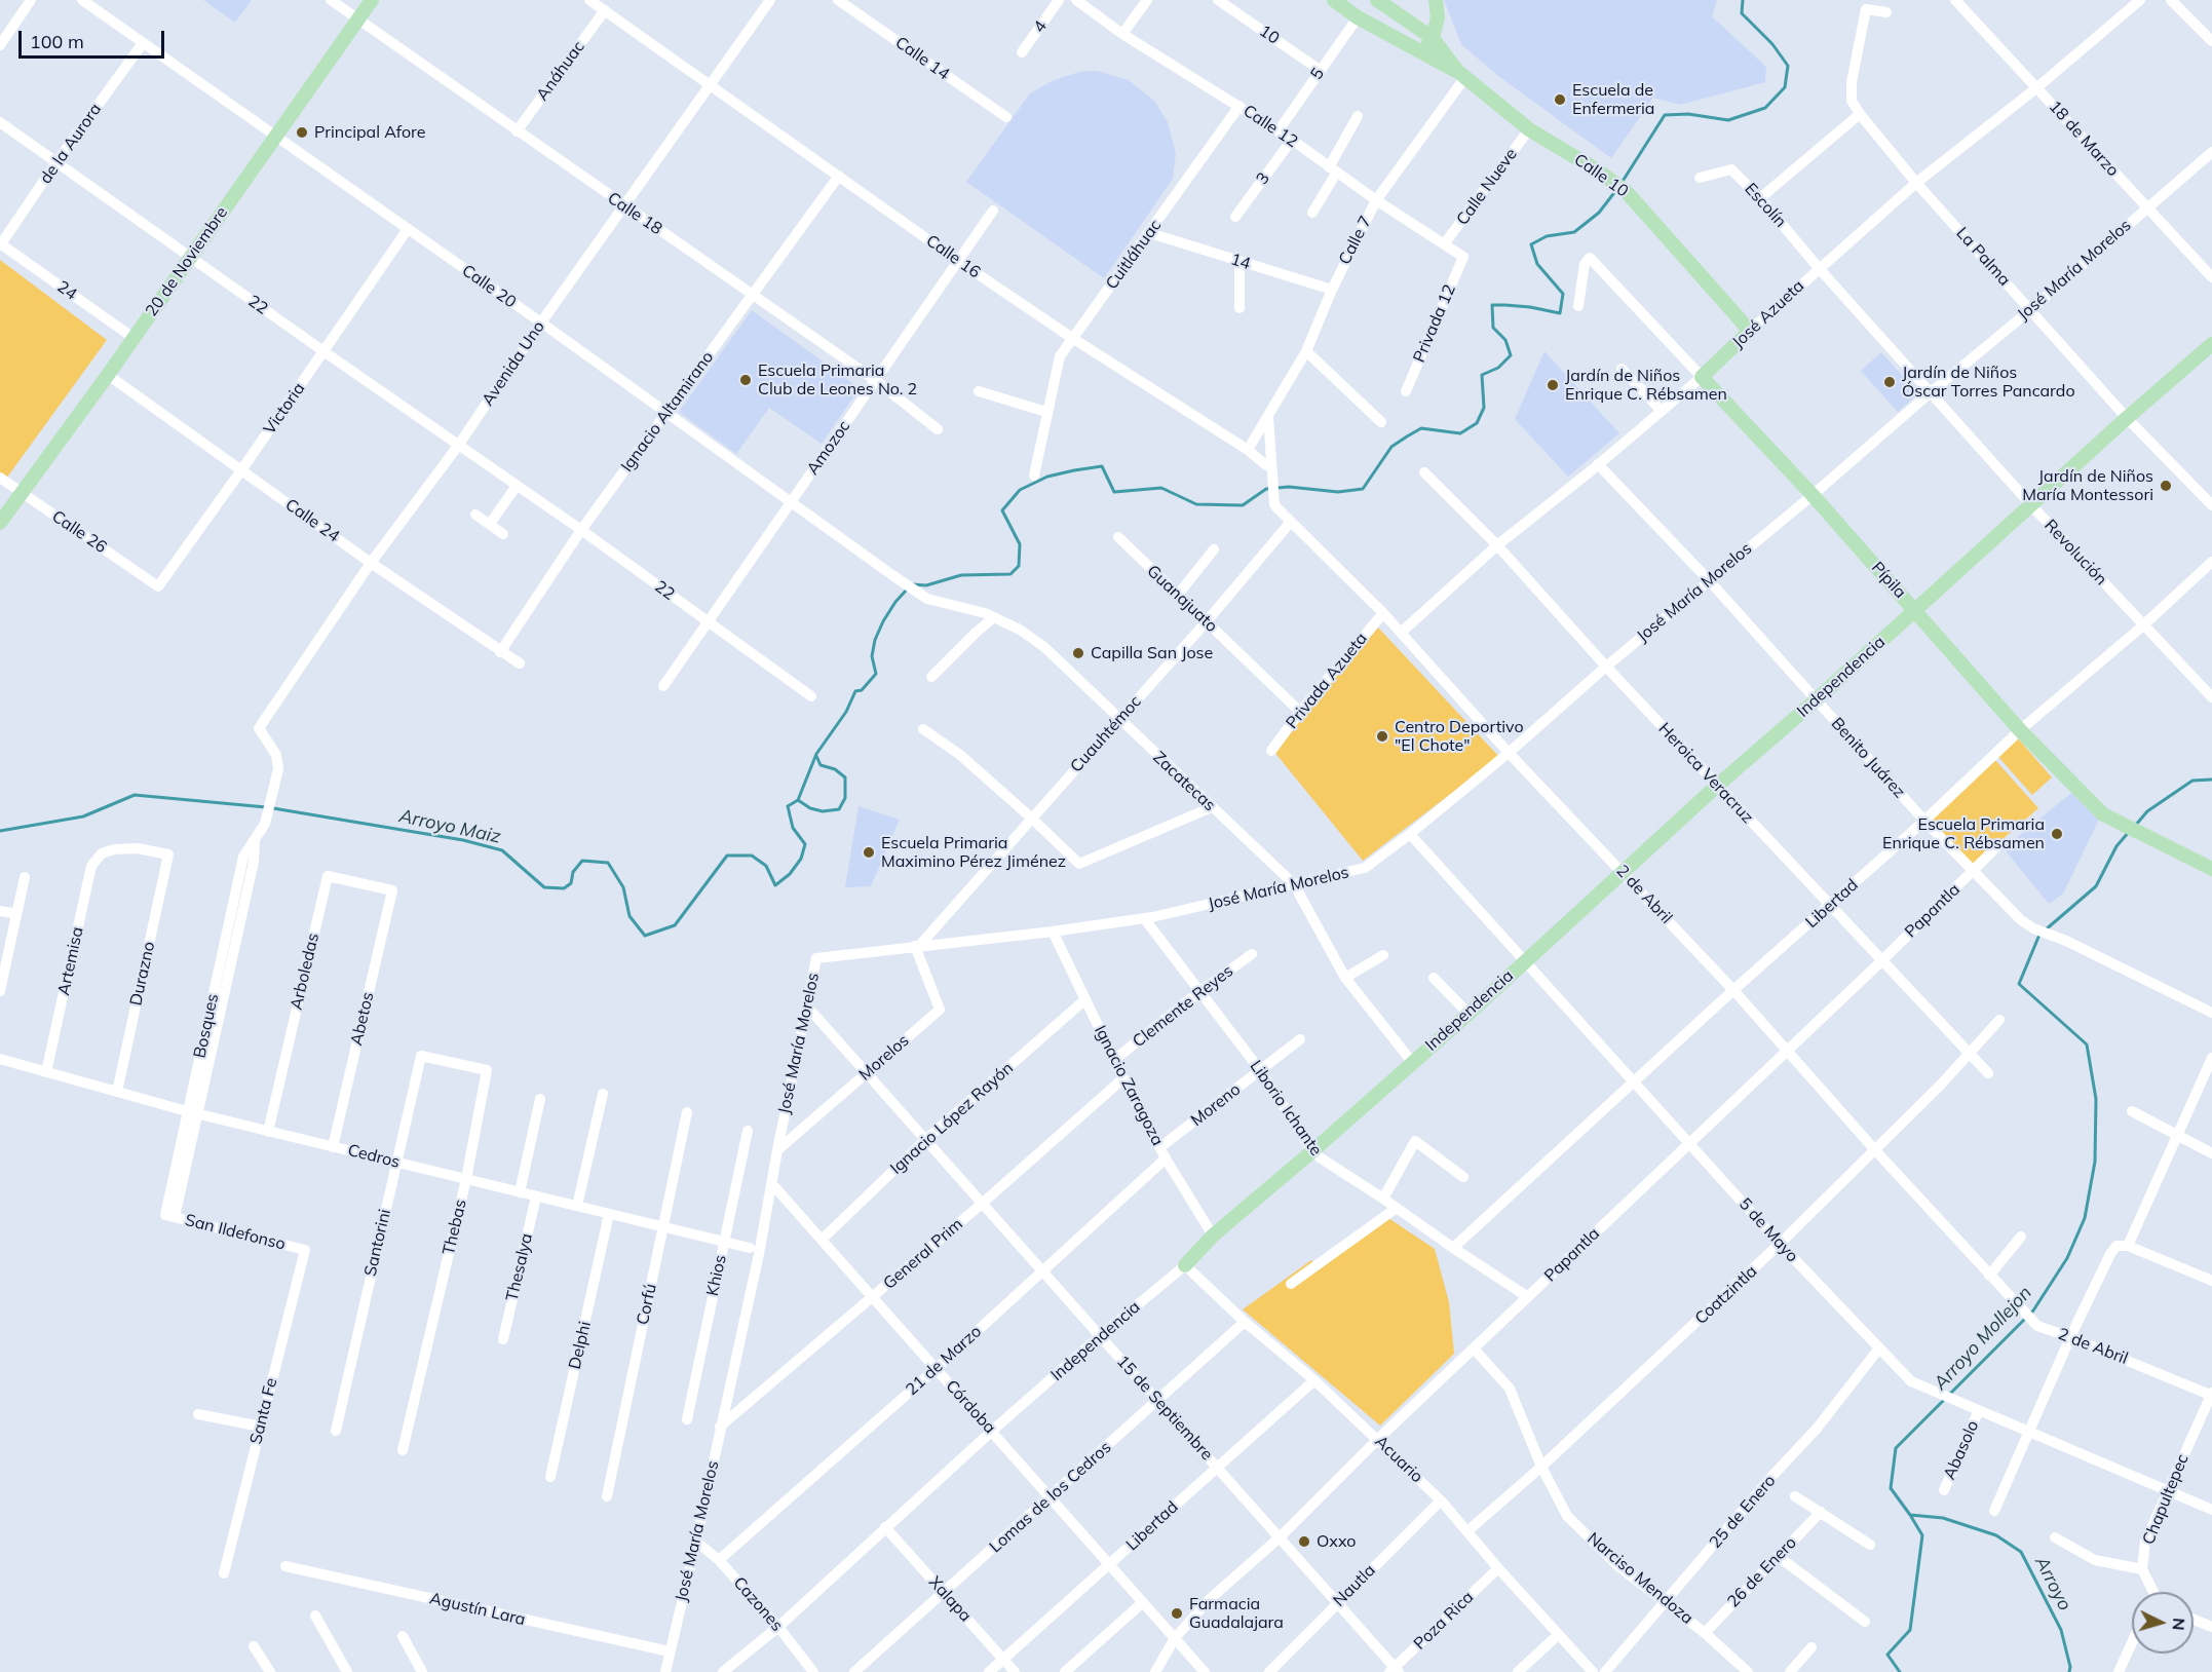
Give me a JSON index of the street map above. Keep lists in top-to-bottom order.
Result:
{
  "streets": {
    "main road": [
      "Calle 10",
      "20 de Noviembre",
      "José Azueta",
      "Pípila",
      "Independencia"
    ],
    "street": [
      "4",
      "10",
      "Calle 14",
      "Anáhuac",
      "5",
      "Calle 12",
      "18 de Marzo",
      "de la Aurora",
      "3",
      "Calle Nueve",
      "Escolín",
      "Calle 18",
      "Calle 7",
      "Cuitláhuac",
      "Calle 16",
      "La Palma",
      "14",
      "José María Morelos",
      "Calle 20",
      "24",
      "22",
      "Privada 12",
      "Avenida Uno",
      "Victoria",
      "Ignacio Altamirano",
      "Amozoc",
      "Calle 24",
      "Calle 26",
      "Revolución",
      "Guanajuato",
      "Privada Azueta",
      "Cuauhtémoc",
      "Benito Juárez",
      "Heroica Veracruz",
      "Zacatecas",
      "2 de Abril",
      "Libertad",
      "Papantla",
      "Artemisa",
      "Arboledas",
      "Durazno",
      "Clemente Reyes",
      "Abetos",
      "Bosques",
      "Morelos",
      "Ignacio Zaragoza",
      "Moreno",
      "Liborio Ichante",
      "Ignacio López Rayón",
      "Cedros",
      "Thebas",
      "5 de Mayo",
      "San Ildefonso",
      "Santorini",
      "General Prim",
      "Thesalya",
      "Khios",
      "Coatzintla",
      "Corfú",
      "Delphi",
      "21 de Marzo",
      "Córdoba",
      "15 de Septiembre",
      "Santa Fe",
      "Abasolo",
      "Acuario",
      "Lomas de los Cedros",
      "Chapultepec",
      "25 de Enero",
      "26 de Enero",
      "Narciso Mendoza",
      "Nautla",
      "Xalapa",
      "Cazones",
      "Agustín Lara",
      "Poza Rica"
    ]
  },
  "crossings": [
    ["10", "5"],
    ["Anáhuac", "Calle 18"],
    ["Anáhuac", "Calle 16"],
    ["5", "Calle 12"],
    ["5", "Calle 10"],
    ["Calle 12", "3"],
    ["Calle 12", "Calle Nueve"],
    ["Calle 12", "Calle 7"],
    ["Calle 12", "Cuitláhuac"],
    ["Calle 12", "Privada 12"],
    ["18 de Marzo", "José María Morelos"],
    ["18 de Marzo", "José Azueta"],
    ["de la Aurora", "Calle 20"],
    ["de la Aurora", "24"],
    ["de la Aurora", "22"],
    ["Calle 10", "Calle Nueve"],
    ["Calle 10", "Calle 7"],
    ["Calle 10", "José Azueta"],
    ["Escolín", "José Azueta"],
    ["Escolín", "Revolución"],
    ["Calle 18", "20 de Noviembre"],
    ["Calle 18", "Avenida Uno"],
    ["Calle 18", "Ignacio Altamirano"],
    ["Calle 18", "Amozoc"],
    ["Calle 7", "Calle 16"],
    ["Calle 7", "14"],
    ["Cuitláhuac", "Calle 16"],
    ["Cuitláhuac", "14"],
    ["Calle 16", "Avenida Uno"],
    ["Calle 16", "Ignacio Altamirano"],
    ["Calle 16", "Amozoc"],
    ["La Palma", "José María Morelos"],
    ["La Palma", "José Azueta"],
    ["La Palma", "Independencia"],
    ["20 de Noviembre", "Calle 20"],
    ["20 de Noviembre", "24"],
    ["20 de Noviembre", "22"],
    ["20 de Noviembre", "Calle 24"],
    ["20 de Noviembre", "Calle 26"],
    ["José María Morelos", "Revolución"],
    ["José María Morelos", "Pípila"],
    ["José María Morelos", "Cuauhtémoc"],
    ["José María Morelos", "Benito Juárez"],
    ["José María Morelos", "Heroica Veracruz"],
    ["José María Morelos", "Zacatecas"],
    ["José María Morelos", "2 de Abril"],
    ["José María Morelos", "Morelos"],
    ["José María Morelos", "Ignacio Zaragoza"],
    ["José María Morelos", "Liborio Ichante"],
    ["José María Morelos", "5 de Mayo"],
    ["José María Morelos", "General Prim"],
    ["José María Morelos", "Córdoba"],
    ["José María Morelos", "15 de Septiembre"],
    ["José María Morelos", "Cazones"],
    ["José María Morelos", "Agustín Lara"],
    ["Calle 20", "Avenida Uno"],
    ["Calle 20", "Victoria"],
    ["Calle 20", "Ignacio Altamirano"],
    ["Calle 20", "Amozoc"],
    ["Calle 20", "Zacatecas"],
    ["22", "Avenida Uno"],
    ["22", "Victoria"],
    ["22", "Ignacio Altamirano"],
    ["22", "Amozoc"],
    ["José Azueta", "Revolución"],
    ["José Azueta", "Pípila"],
    ["José Azueta", "Benito Juárez"],
    ["José Azueta", "Heroica Veracruz"],
    ["José Azueta", "2 de Abril"],
    ["Avenida Uno", "Calle 24"],
    ["Avenida Uno", "Bosques"],
    ["Victoria", "Calle 24"],
    ["Victoria", "Calle 26"],
    ["Ignacio Altamirano", "Calle 24"],
    ["Revolución", "Independencia"],
    ["Revolución", "Libertad"],
    ["Pípila", "Independencia"],
    ["Pípila", "Libertad"],
    ["Guanajuato", "Privada Azueta"],
    ["Guanajuato", "Cuauhtémoc"],
    ["Independencia", "Benito Juárez"],
    ["Independencia", "Heroica Veracruz"],
    ["Independencia", "Zacatecas"],
    ["Independencia", "2 de Abril"],
    ["Independencia", "Ignacio Zaragoza"],
    ["Independencia", "Liborio Ichante"],
    ["Independencia", "5 de Mayo"],
    ["Independencia", "Córdoba"],
    ["Independencia", "15 de Septiembre"],
    ["Independencia", "Acuario"],
    ["Independencia", "Xalapa"],
    ["Independencia", "Cazones"],
    ["Privada Azueta", "2 de Abril"],
    ["Cuauhtémoc", "Zacatecas"],
    ["Cuauhtémoc", "2 de Abril"],
    ["Cuauhtémoc", "Morelos"],
    ["Benito Juárez", "Libertad"],
    ["Benito Juárez", "Papantla"],
    ["Heroica Veracruz", "Libertad"],
    ["Heroica Veracruz", "Papantla"],
    ["Heroica Veracruz", "Coatzintla"],
    ["2 de Abril", "Libertad"],
    ["2 de Abril", "Papantla"],
    ["2 de Abril", "Coatzintla"],
    ["2 de Abril", "Chapultepec"],
    ["Libertad", "Liborio Ichante"],
    ["Libertad", "5 de Mayo"],
    ["Libertad", "Córdoba"],
    ["Libertad", "15 de Septiembre"],
    ["Libertad", "Acuario"],
    ["Libertad", "Xalapa"],
    ["Papantla", "Liborio Ichante"],
    ["Papantla", "5 de Mayo"],
    ["Papantla", "Córdoba"],
    ["Papantla", "15 de Septiembre"],
    ["Papantla", "Acuario"],
    ["Papantla", "Narciso Mendoza"],
    ["Artemisa", "Durazno"],
    ["Artemisa", "Cedros"],
    ["Arboledas", "Abetos"],
    ["Arboledas", "Cedros"],
    ["Durazno", "Cedros"],
    ["Clemente Reyes", "Ignacio Zaragoza"],
    ["Clemente Reyes", "Liborio Ichante"],
    ["Abetos", "Cedros"],
    ["Bosques", "Cedros"],
    ["Bosques", "San Ildefonso"],
    ["Morelos", "15 de Septiembre"],
    ["Ignacio Zaragoza", "Moreno"],
    ["Ignacio Zaragoza", "Ignacio López Rayón"],
    ["Ignacio Zaragoza", "General Prim"],
    ["Ignacio Zaragoza", "21 de Marzo"],
    ["Moreno", "Liborio Ichante"],
    ["Moreno", "21 de Marzo"],
    ["Ignacio López Rayón", "Córdoba"],
    ["Ignacio López Rayón", "15 de Septiembre"],
    ["Cedros", "Thebas"],
    ["Cedros", "Santorini"],
    ["Cedros", "Thesalya"],
    ["Cedros", "Khios"],
    ["Cedros", "Corfú"],
    ["Cedros", "Delphi"],
    ["Thebas", "Santorini"],
    ["5 de Mayo", "Coatzintla"],
    ["5 de Mayo", "Abasolo"],
    ["5 de Mayo", "Chapultepec"],
    ["5 de Mayo", "25 de Enero"],
    ["San Ildefonso", "Santa Fe"],
    ["General Prim", "Córdoba"],
    ["General Prim", "15 de Septiembre"],
    ["Coatzintla", "Acuario"],
    ["Coatzintla", "Narciso Mendoza"],
    ["21 de Marzo", "Córdoba"],
    ["21 de Marzo", "15 de Septiembre"],
    ["21 de Marzo", "Cazones"],
    ["Córdoba", "Lomas de los Cedros"],
    ["15 de Septiembre", "Lomas de los Cedros"],
    ["15 de Septiembre", "Nautla"],
    ["15 de Septiembre", "Poza Rica"],
    ["Acuario", "Lomas de los Cedros"],
    ["Acuario", "Nautla"],
    ["Acuario", "Poza Rica"],
    ["Lomas de los Cedros", "Xalapa"],
    ["25 de Enero", "Narciso Mendoza"],
    ["26 de Enero", "Narciso Mendoza"]
  ],
  "water": ["Arroyo Maiz", "Arroyo Mollejon", "Arroyo"],
  "places": [
    "Escuela de Enfermeria",
    "Principal Afore",
    "Escuela Primaria Club de Leones No. 2",
    "Jardín de Niños Óscar Torres Pancardo",
    "Jardín de Niños Enrique C. Rébsamen",
    "Jardín de Niños María Montessori",
    "Capilla San Jose",
    "Centro Deportivo \"El Chote\"",
    "Escuela Primaria Enrique C. Rébsamen",
    "Escuela Primaria Maximino Pérez Jiménez",
    "Oxxo",
    "Farmacia Guadalajara"
  ],
  "scale_bar": "100 m",
  "north": "right"
}
